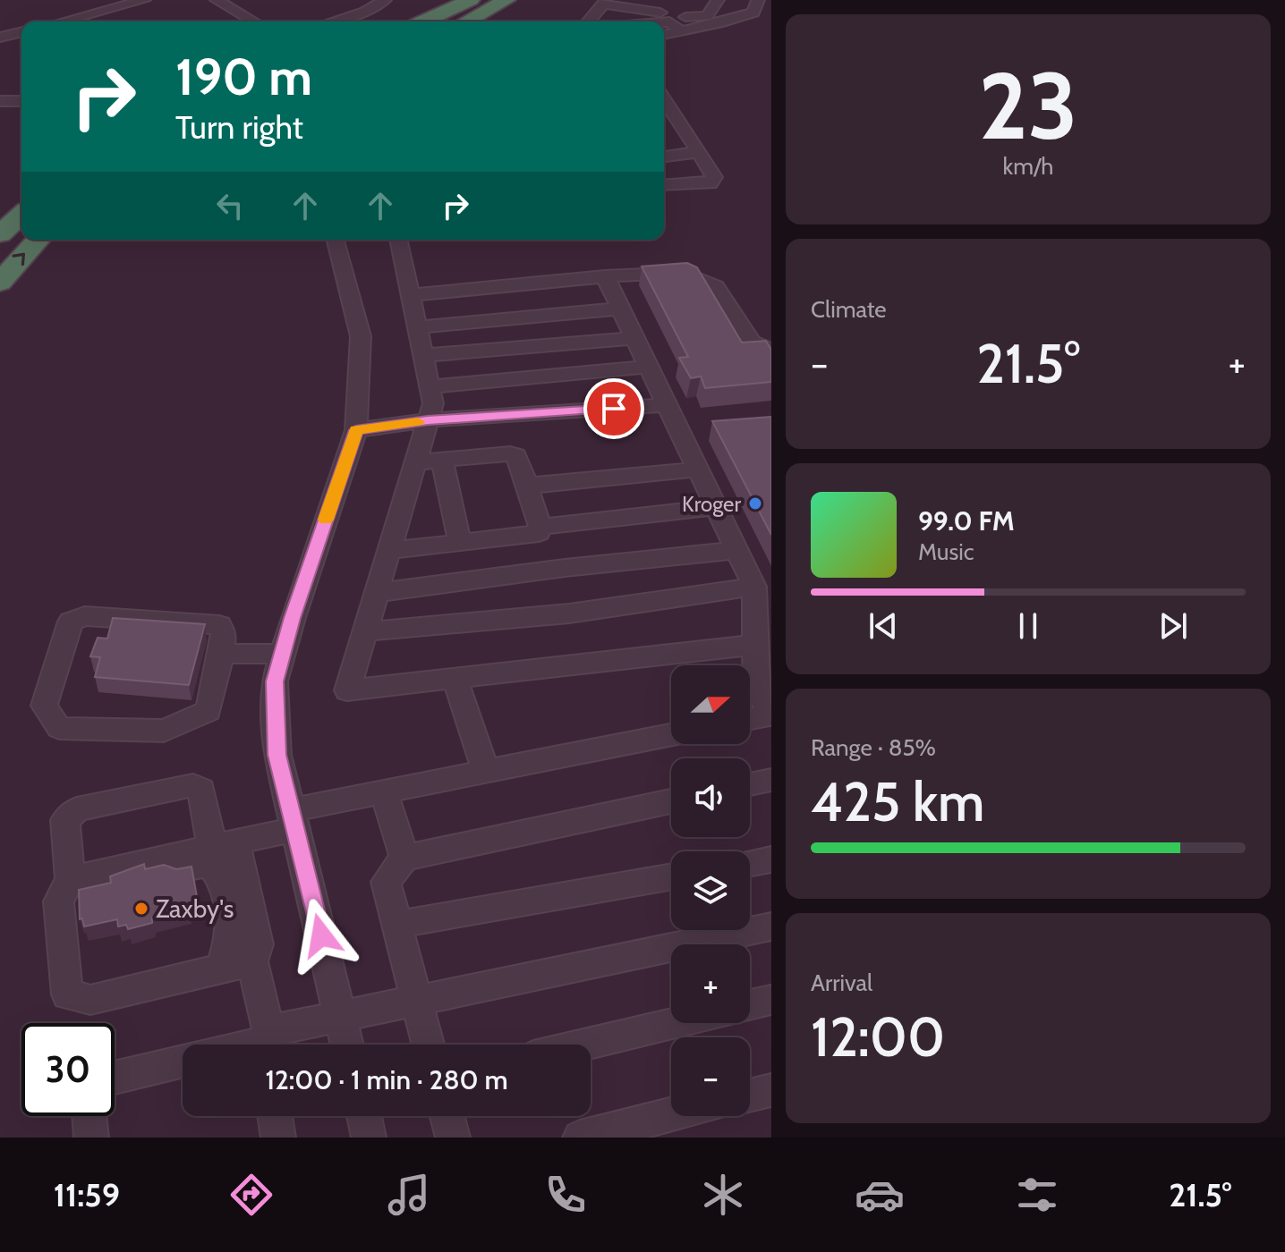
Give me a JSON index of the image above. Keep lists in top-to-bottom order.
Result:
{
  "places": ["Kroger", "Zaxby's"],
  "north": "right",
  "page": {
    "tile": [
      ["23", "km/h"],
      "Climate",
      ["Range · 85%", "425 km"],
      ["Arrival", "12:00"]
    ],
    "turn": ["190 m", "Turn right"],
    "heat": ["−", "21.5°", "+"],
    "song": ["99.0 FM", "Music"],
    "map_buttons": ["+", "−"],
    "limit": "30",
    "trip": "12:00 · 1 min · 280 m",
    "tabs": ["11:59", "21.5°"]
  }
}
